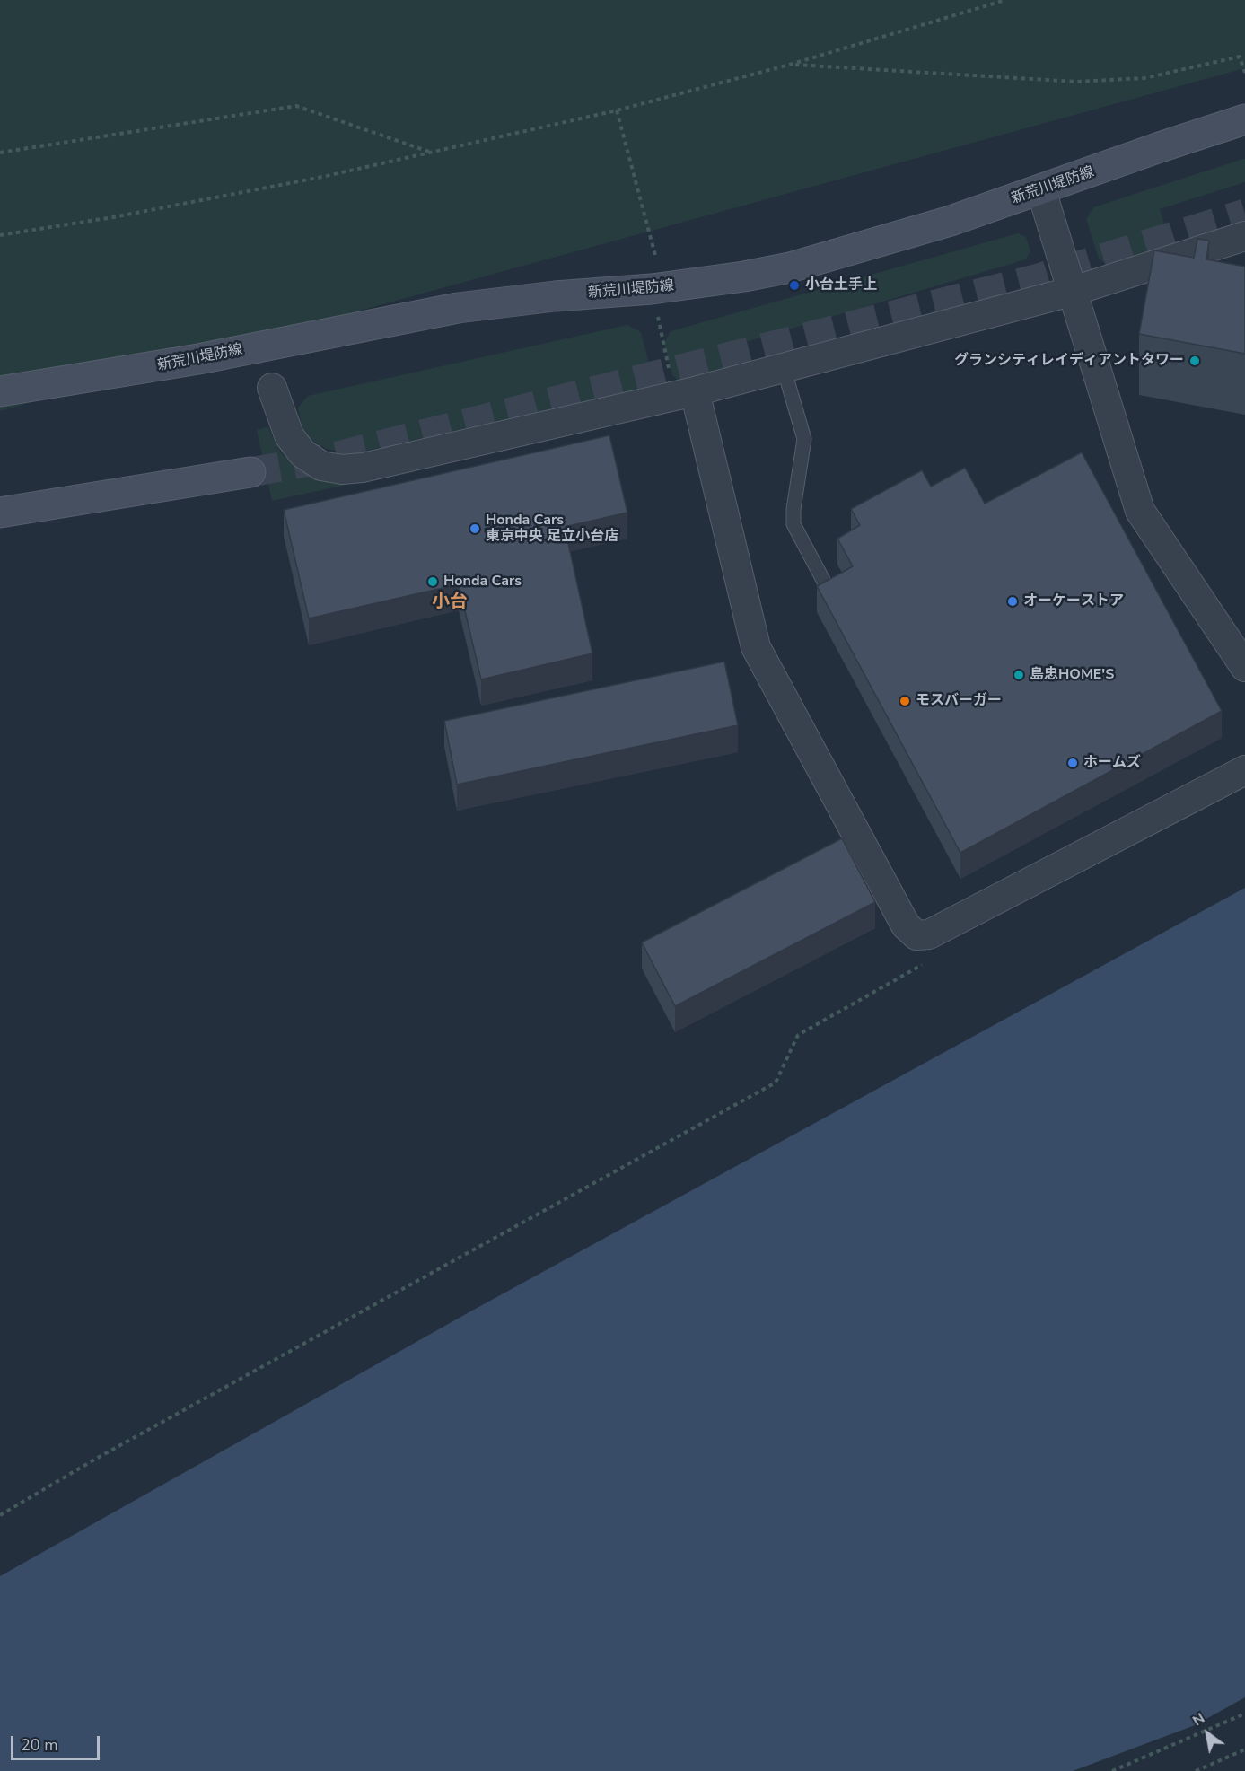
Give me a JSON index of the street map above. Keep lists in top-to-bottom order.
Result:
{
  "streets": {
    "main road": ["新荒川堤防線"]
  },
  "districts": ["小台"],
  "places": [
    "小台土手上",
    "グランシティレイディアントタワー",
    "Honda Cars 東京中央 足立小台店",
    "Honda Cars",
    "オーケーストア",
    "島忠HOME'S",
    "モスバーガー",
    "ホームズ"
  ],
  "scale_bar": "20 m",
  "north": "top left"
}
